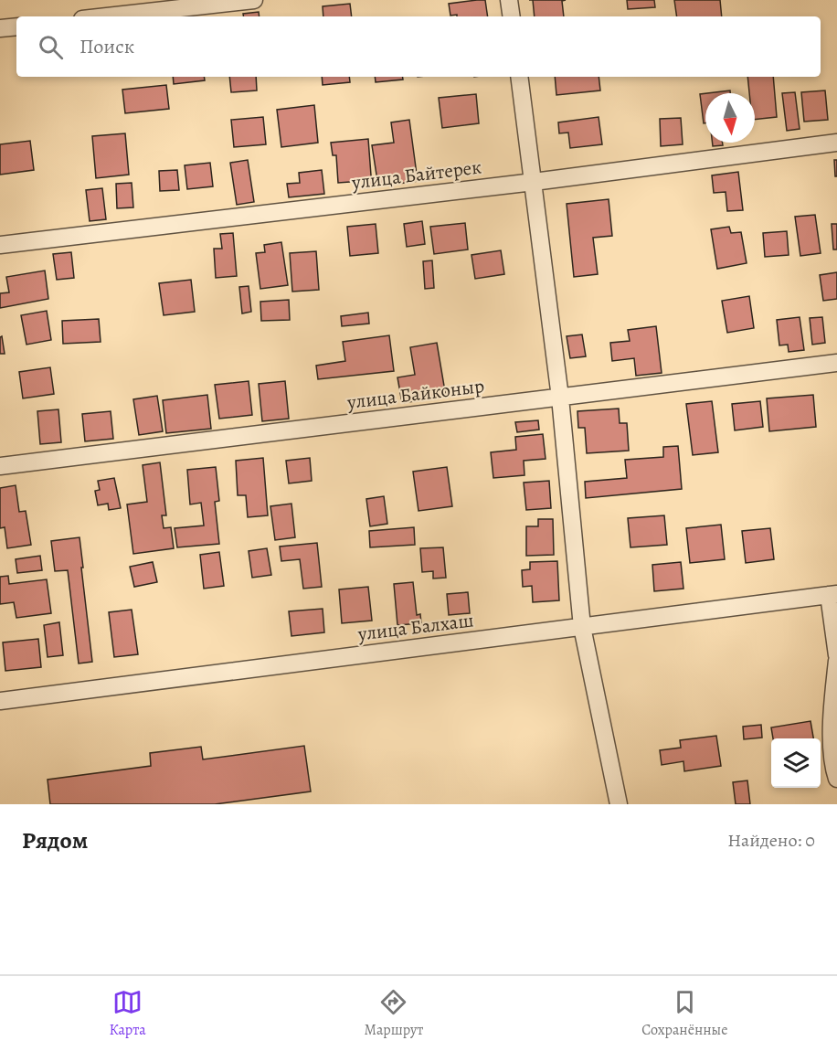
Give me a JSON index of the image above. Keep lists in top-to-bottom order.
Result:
{
  "streets": {
    "street": ["улица Байтерек", "улица Байконыр", "улица Балхаш"]
  },
  "north": "bottom",
  "page": {
    "search": "Поиск",
    "heading": ["Рядом", "Найдено: 0"],
    "nav": ["Карта", "Маршрут", "Сохранённые"]
  }
}
